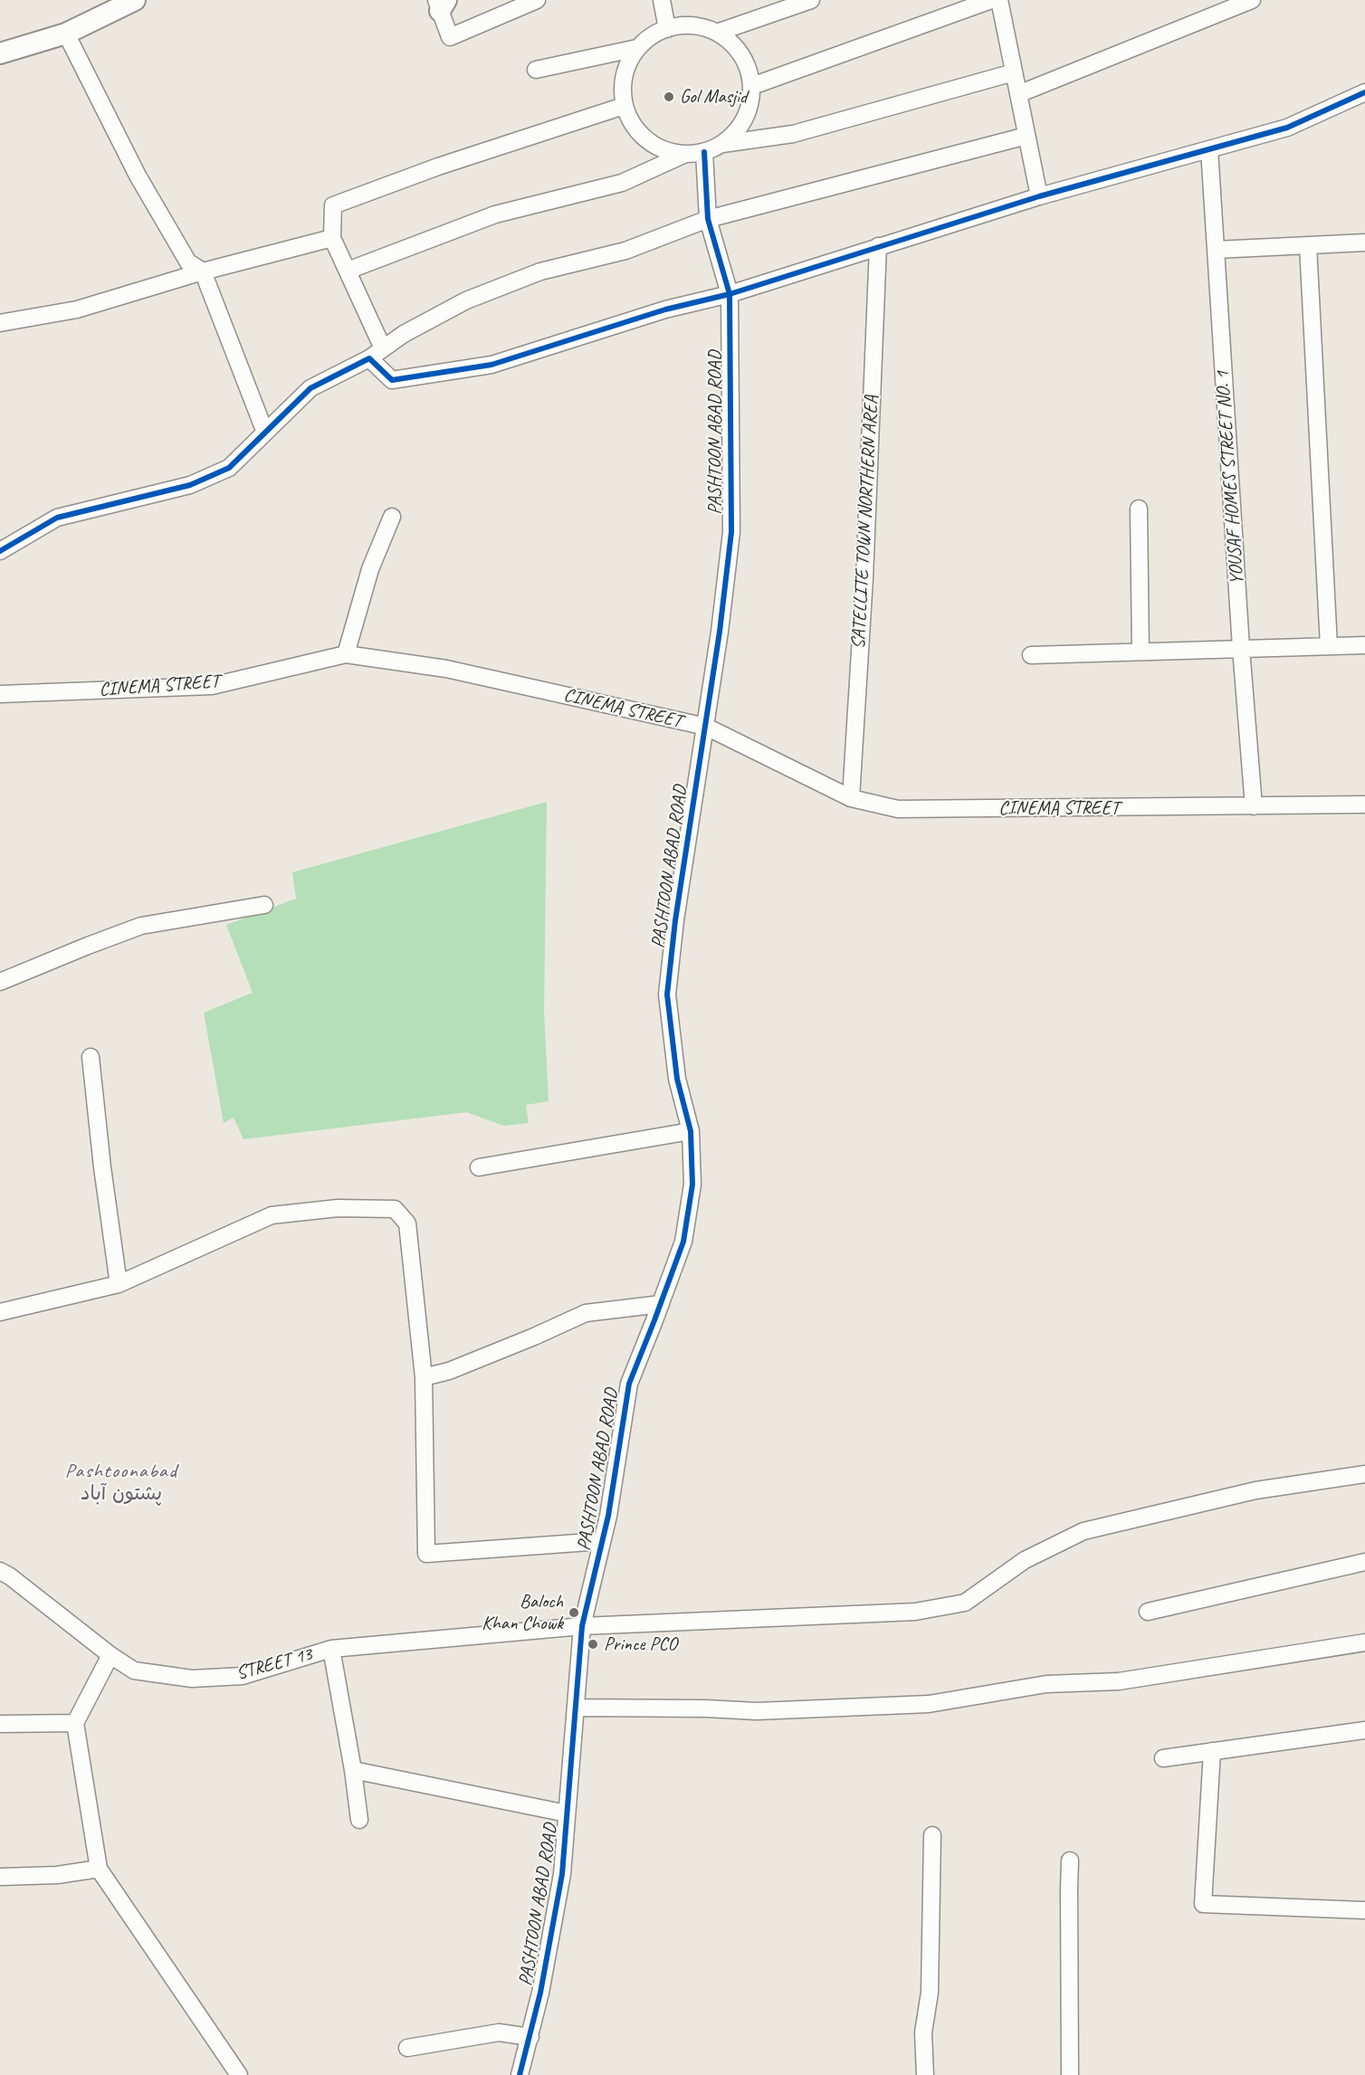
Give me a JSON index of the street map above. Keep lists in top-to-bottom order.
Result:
{
  "streets": {
    "street": [
      "PASHTOON ABAD ROAD",
      "YOUSAF HOMES STREET NO. 1",
      "SATELLITE TOWN NORTHERN AREA",
      "CINEMA STREET",
      "STREET 13"
    ]
  },
  "crossings": [
    ["PASHTOON ABAD ROAD", "CINEMA STREET"],
    ["PASHTOON ABAD ROAD", "STREET 13"],
    ["YOUSAF HOMES STREET NO. 1", "CINEMA STREET"],
    ["SATELLITE TOWN NORTHERN AREA", "CINEMA STREET"]
  ],
  "districts": ["Pashtoonabad پشتون آباد"],
  "places": ["Gol Masjid", "Baloch Khan Chowk", "Prince PCO"]
}
